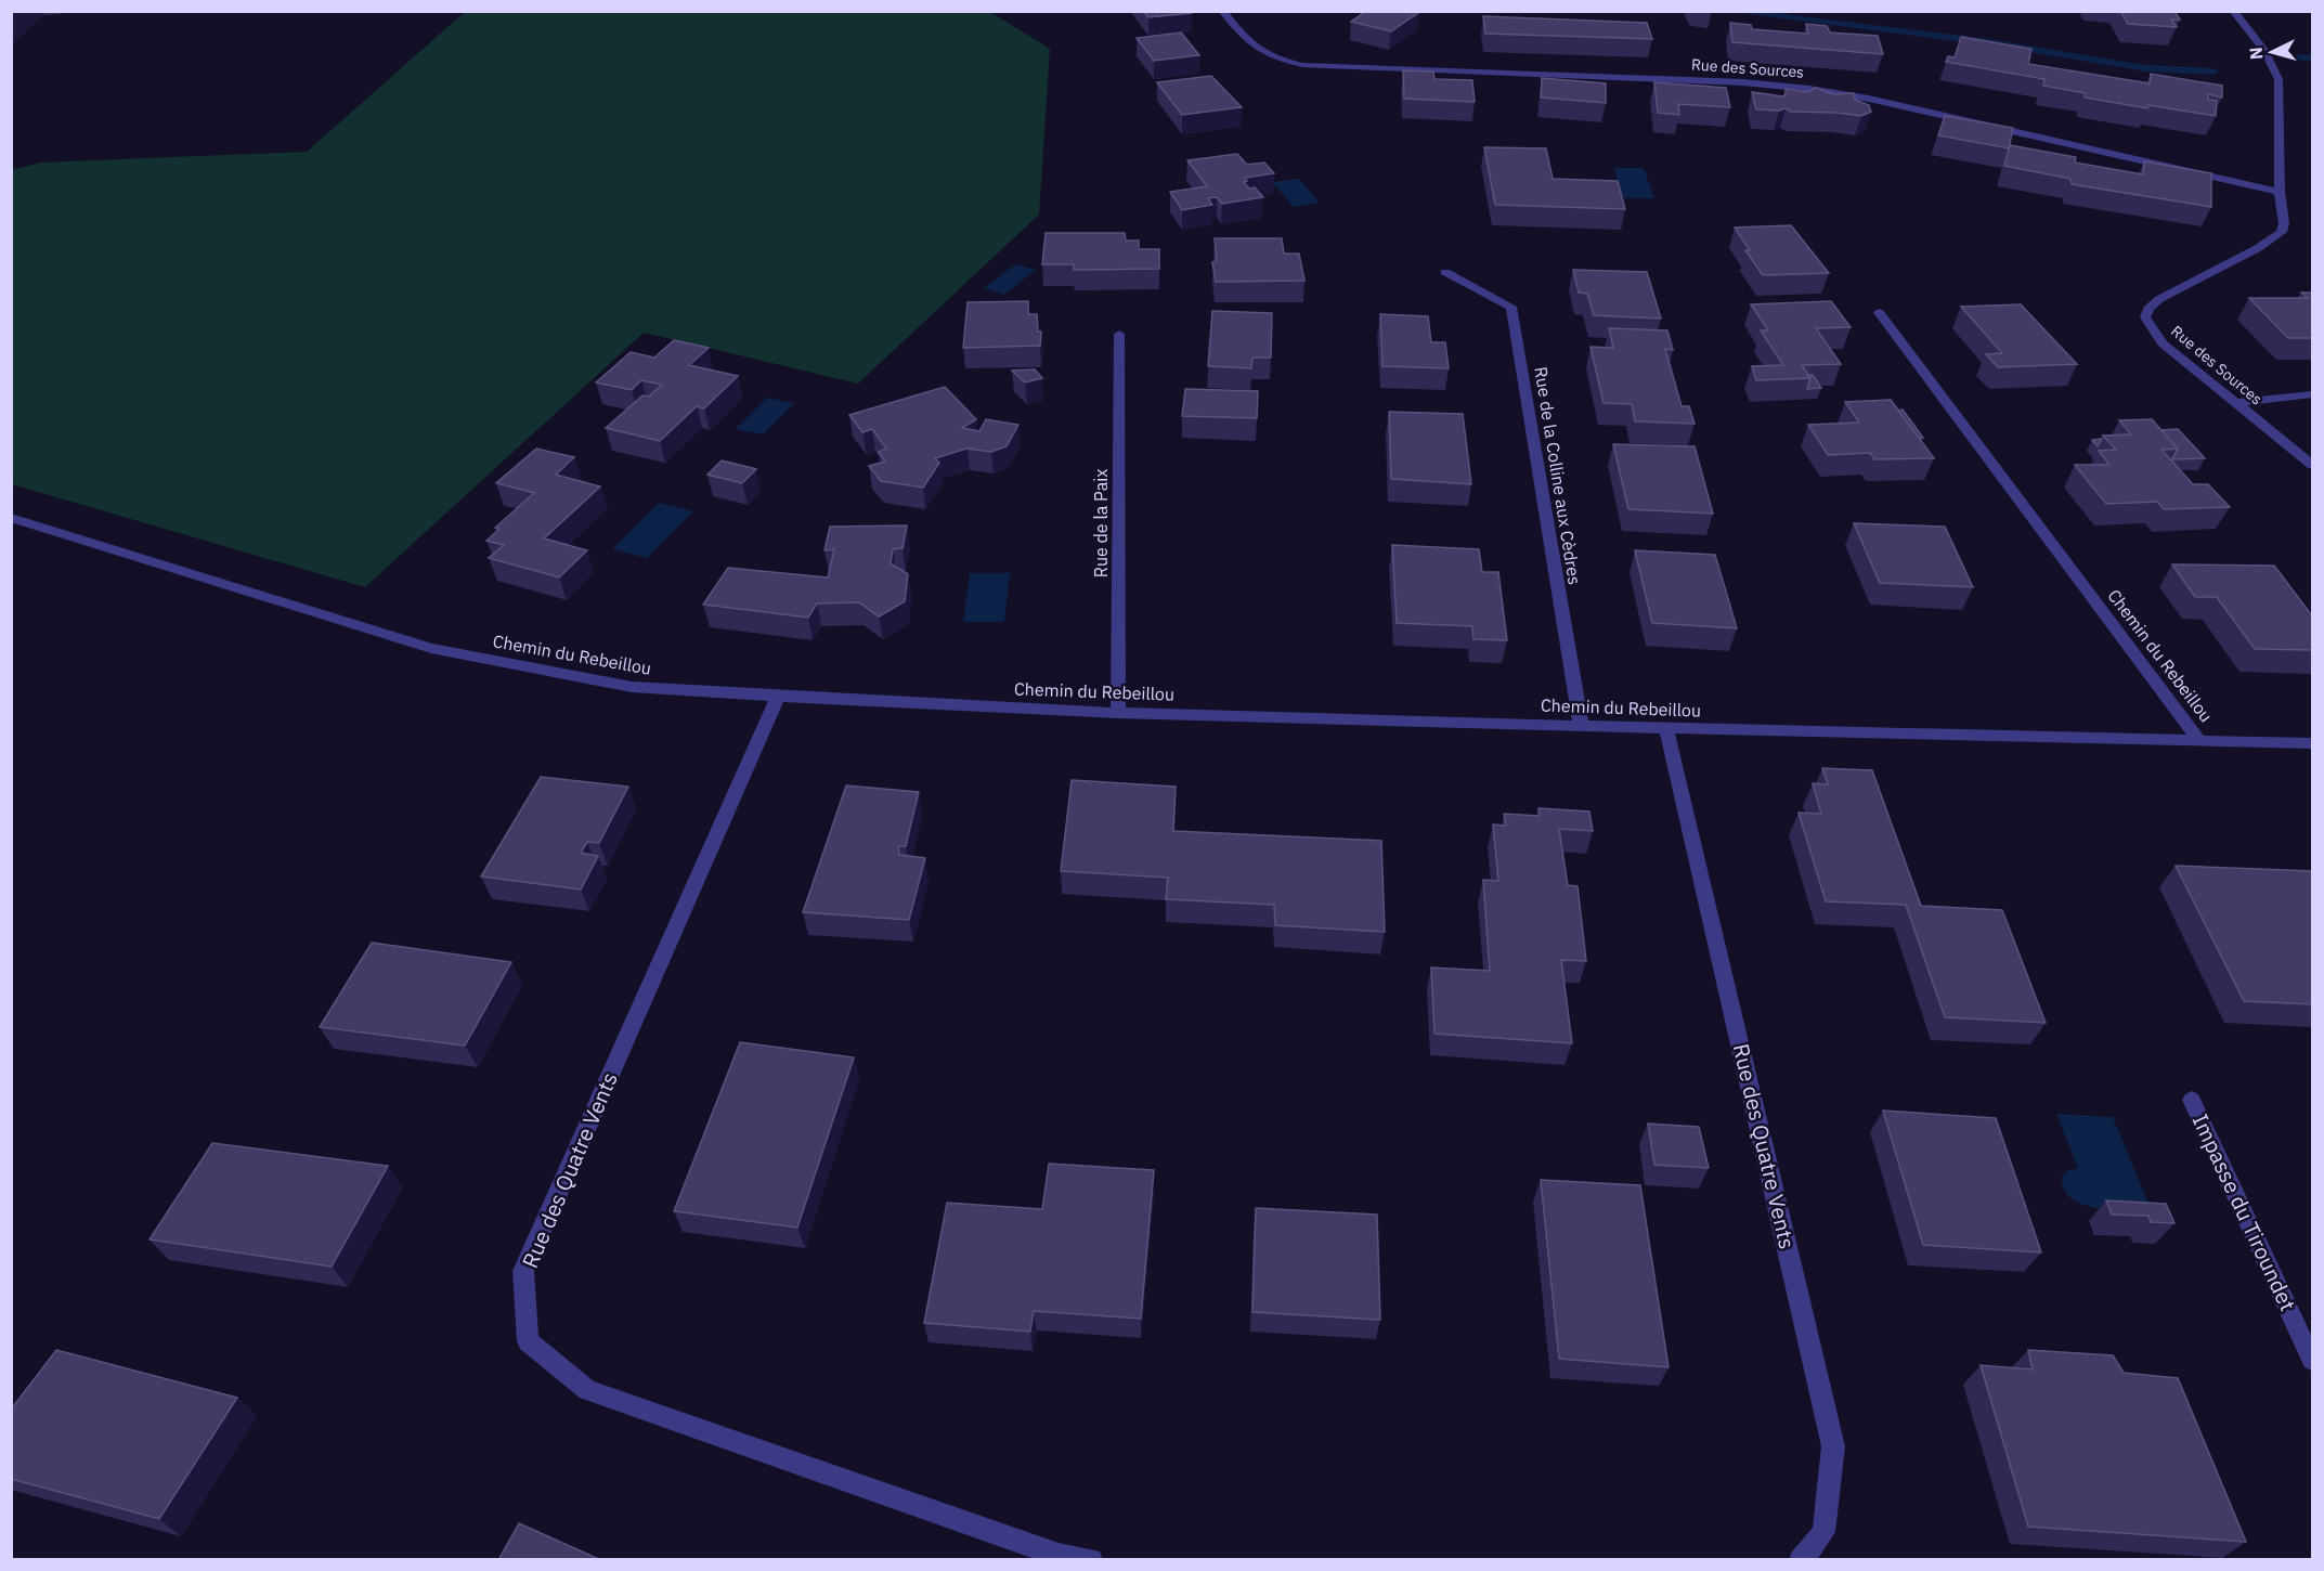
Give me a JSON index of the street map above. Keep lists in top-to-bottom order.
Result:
{
  "streets": {
    "street": [
      "Rue des Sources",
      "Rue de la Colline aux Cèdres",
      "Rue de la Paix",
      "Chemin du Rebeillou",
      "Rue des Quatre Vents",
      "Impasse du Tiroundet"
    ]
  },
  "crossings": [
    ["Rue de la Colline aux Cèdres", "Chemin du Rebeillou"],
    ["Rue de la Paix", "Chemin du Rebeillou"],
    ["Chemin du Rebeillou", "Rue des Quatre Vents"]
  ],
  "north": "left"
}
